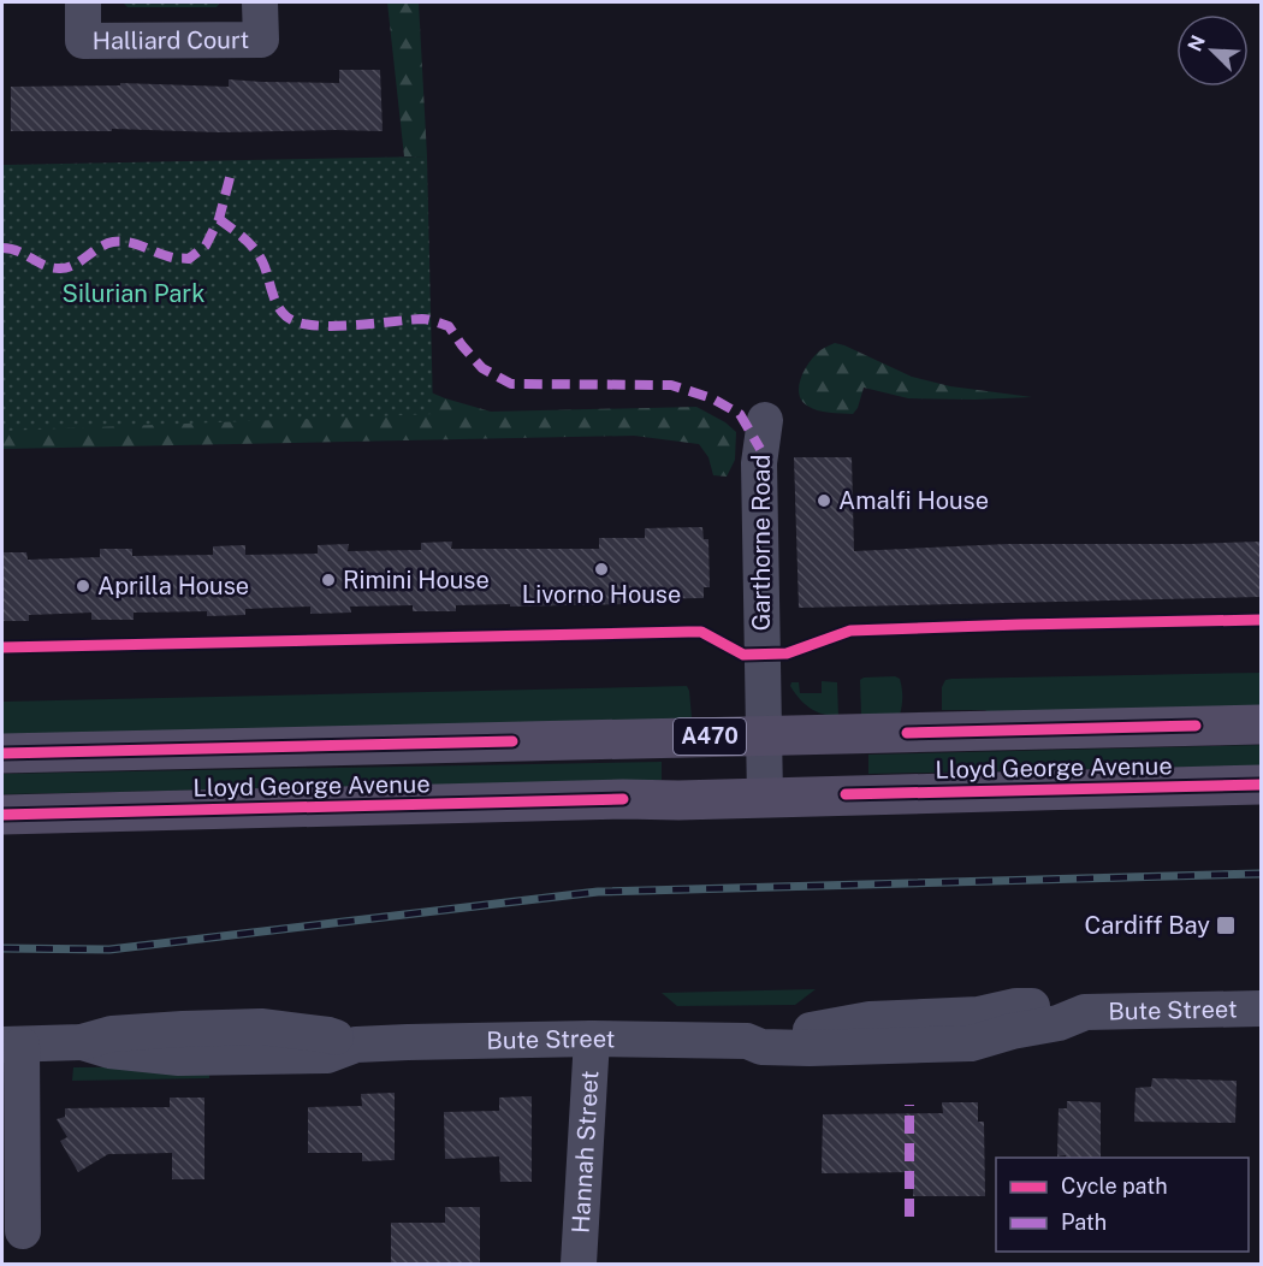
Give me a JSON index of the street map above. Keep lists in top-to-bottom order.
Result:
{
  "streets": {
    "main road": ["A470", "Lloyd George Avenue"],
    "street": [
      "Halliard Court",
      "Garthorne Road",
      "Bute Street",
      "Hannah Street"
    ]
  },
  "crossings": [
    ["Garthorne Road", "Lloyd George Avenue"],
    ["Bute Street", "Hannah Street"]
  ],
  "parks": ["Silurian Park"],
  "places": {
    "other": [
      "Amalfi House",
      "Livorno House",
      "Rimini House",
      "Aprilla House"
    ],
    "transit": ["Cardiff Bay"]
  },
  "legend": ["Cycle path", "Path"],
  "north": "top left"
}
